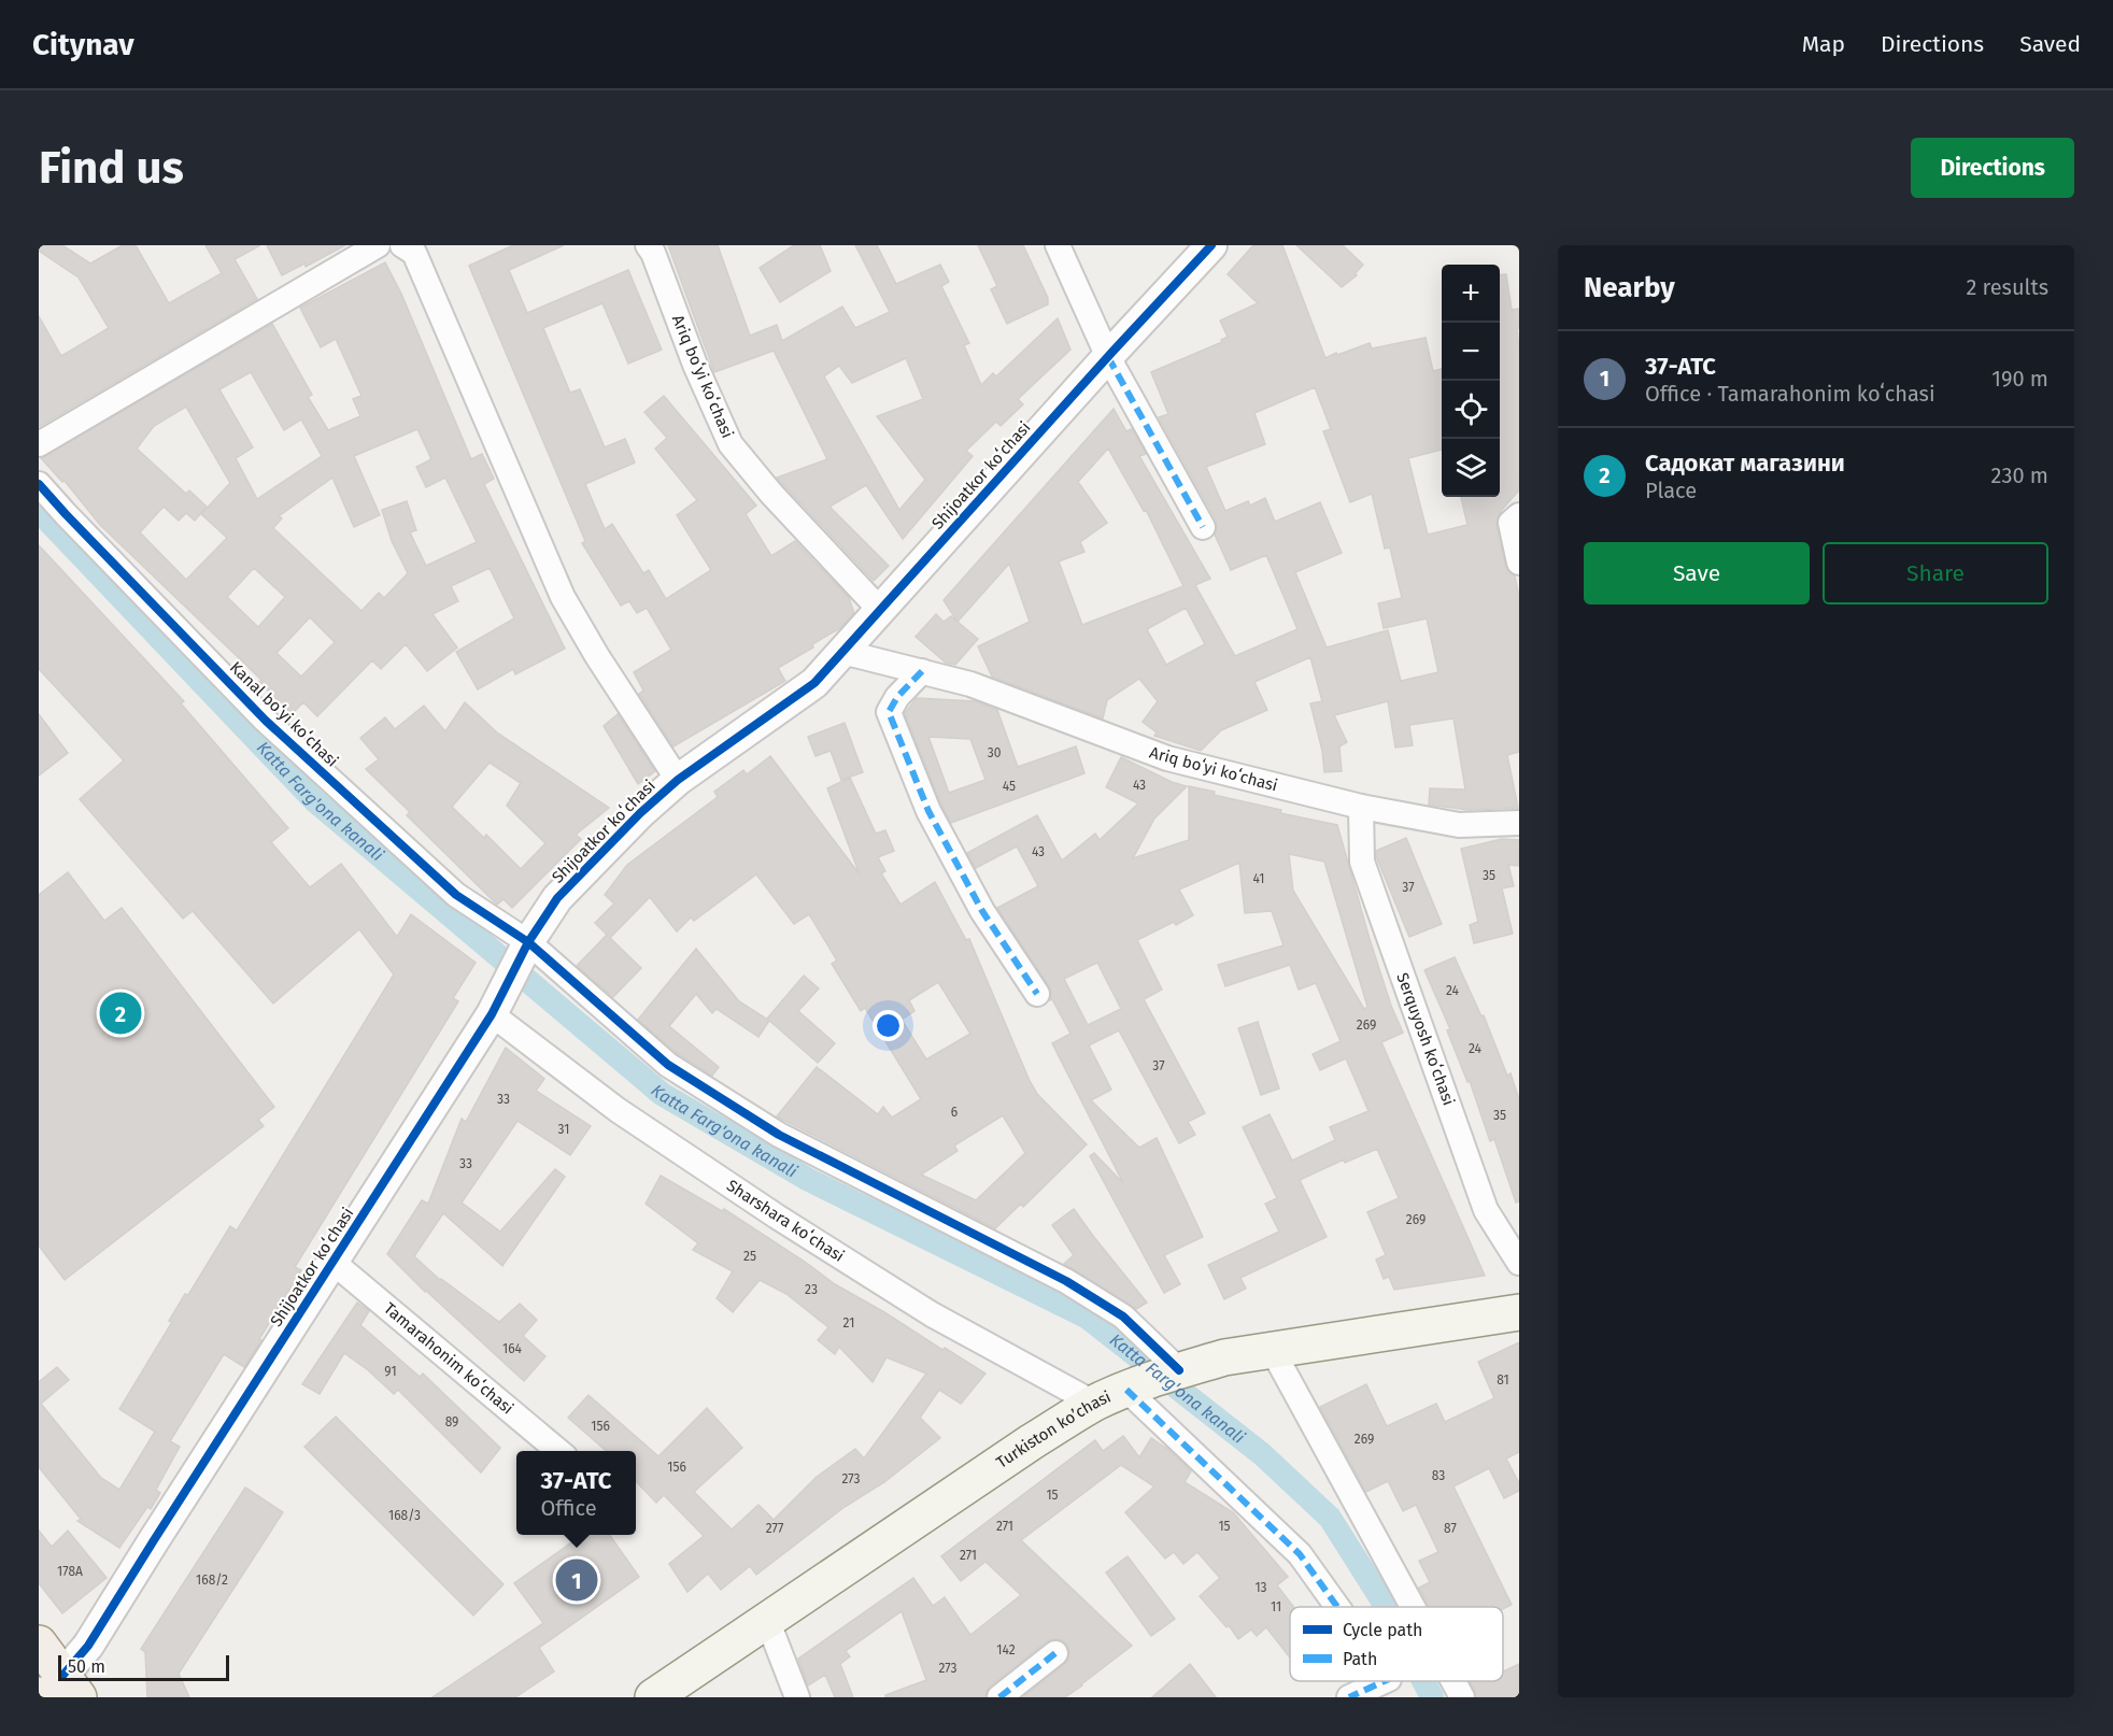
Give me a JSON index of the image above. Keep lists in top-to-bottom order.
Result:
{
  "streets": {
    "main road": ["Turkiston ko’chasi"],
    "street": [
      "Ariq boʻyi koʻchasi",
      "Shijoatkor koʻchasi",
      "Kanal boʻyi koʻchasi",
      "Serquyosh koʻchasi",
      "Sharshara koʻchasi",
      "Tamarahonim koʻchasi"
    ]
  },
  "crossings": [
    ["Ariq boʻyi koʻchasi", "Shijoatkor koʻchasi"],
    ["Ariq boʻyi koʻchasi", "Serquyosh koʻchasi"],
    ["Shijoatkor koʻchasi", "Kanal boʻyi koʻchasi"],
    ["Shijoatkor koʻchasi", "Sharshara koʻchasi"],
    ["Shijoatkor koʻchasi", "Tamarahonim koʻchasi"],
    ["Kanal boʻyi koʻchasi", "Turkiston ko’chasi"],
    ["Sharshara koʻchasi", "Turkiston ko’chasi"]
  ],
  "water": ["Katta Farg'ona kanali"],
  "house_numbers": [
    "30",
    "43",
    "45",
    "43",
    "35",
    "41",
    "37",
    "24",
    "269",
    "24",
    "37",
    "33",
    "6",
    "35",
    "31",
    "33",
    "269",
    "25",
    "23",
    "21",
    "164",
    "91",
    "81",
    "89",
    "156",
    "269",
    "156",
    "83",
    "273",
    "15",
    "168/3",
    "271",
    "15",
    "277",
    "87",
    "271",
    "178А",
    "168/2",
    "13",
    "11",
    "142",
    "273"
  ],
  "legend": ["Cycle path", "Path"],
  "scale_bar": "50 m",
  "page": {
    "header": "Citynav",
    "nav": ["Map", "Directions", "Saved"],
    "buttons": [
      "Directions",
      ["Save", "Share"]
    ],
    "title": "Find us",
    "heading": ["Nearby", "2 results"],
    "map_buttons": ["+", "−"],
    "list": [
      {
        "mark": "1",
        "name": "37-АТС",
        "note": "Office · Tamarahonim koʻchasi",
        "value": "190 m"
      },
      {
        "mark": "2",
        "name": "Садокат магазини",
        "note": "Place",
        "value": "230 m"
      }
    ],
    "pins": ["2", "1"],
    "popup": ["37-АТС", "Office"],
    "scale": "50 m"
  }
}
